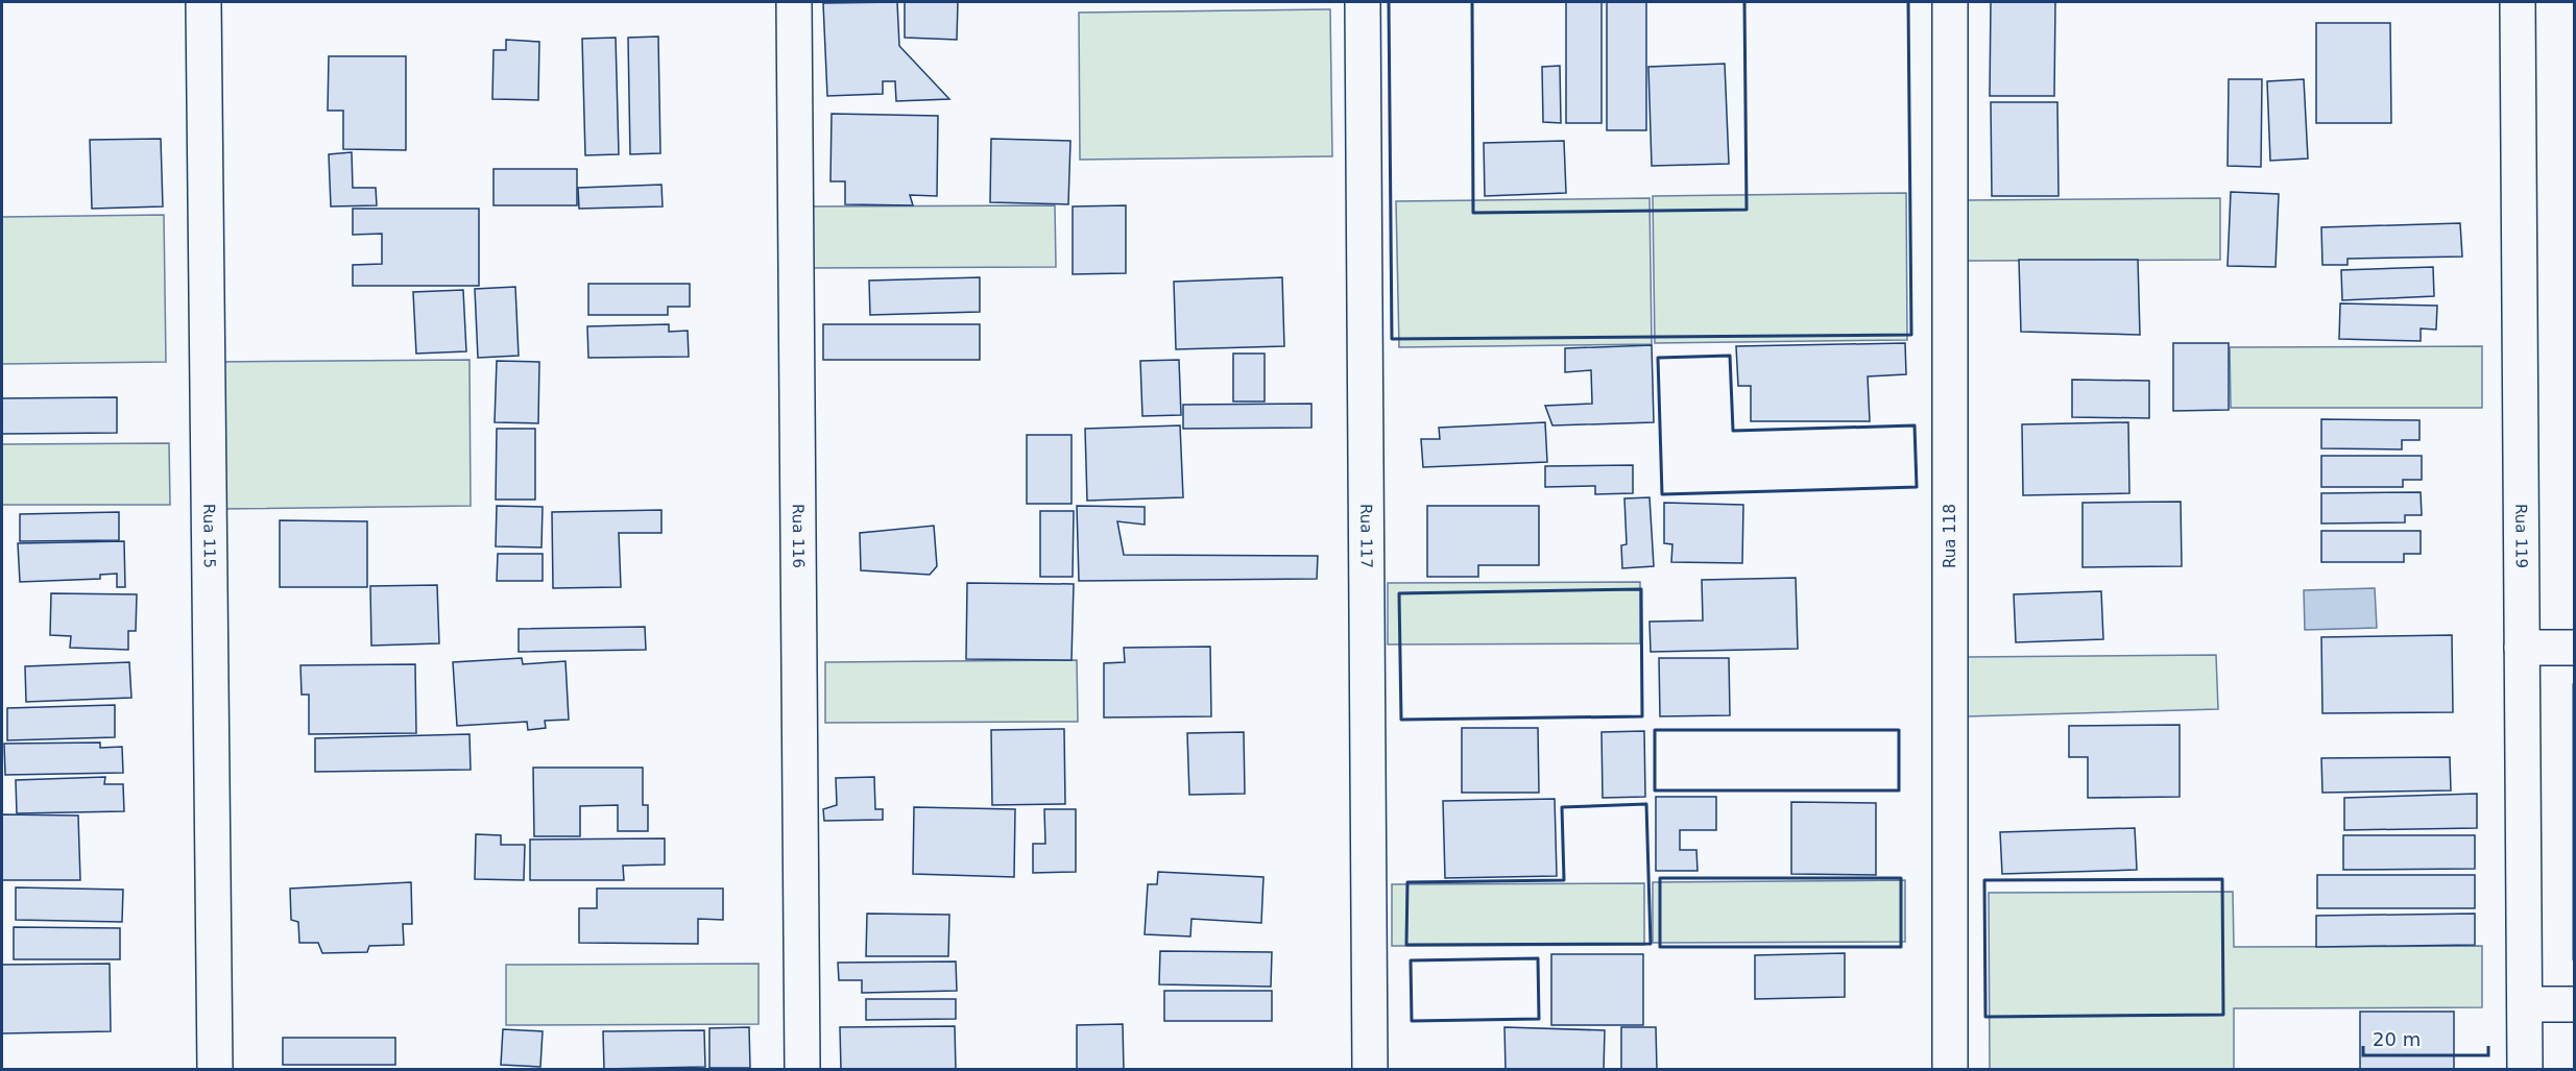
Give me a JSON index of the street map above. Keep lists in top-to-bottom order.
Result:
{
  "streets": {
    "street": [
      "Rua 115",
      "Rua 116",
      "Rua 117",
      "Rua 118",
      "Rua 119"
    ]
  },
  "scale_bar": "20 m"
}
